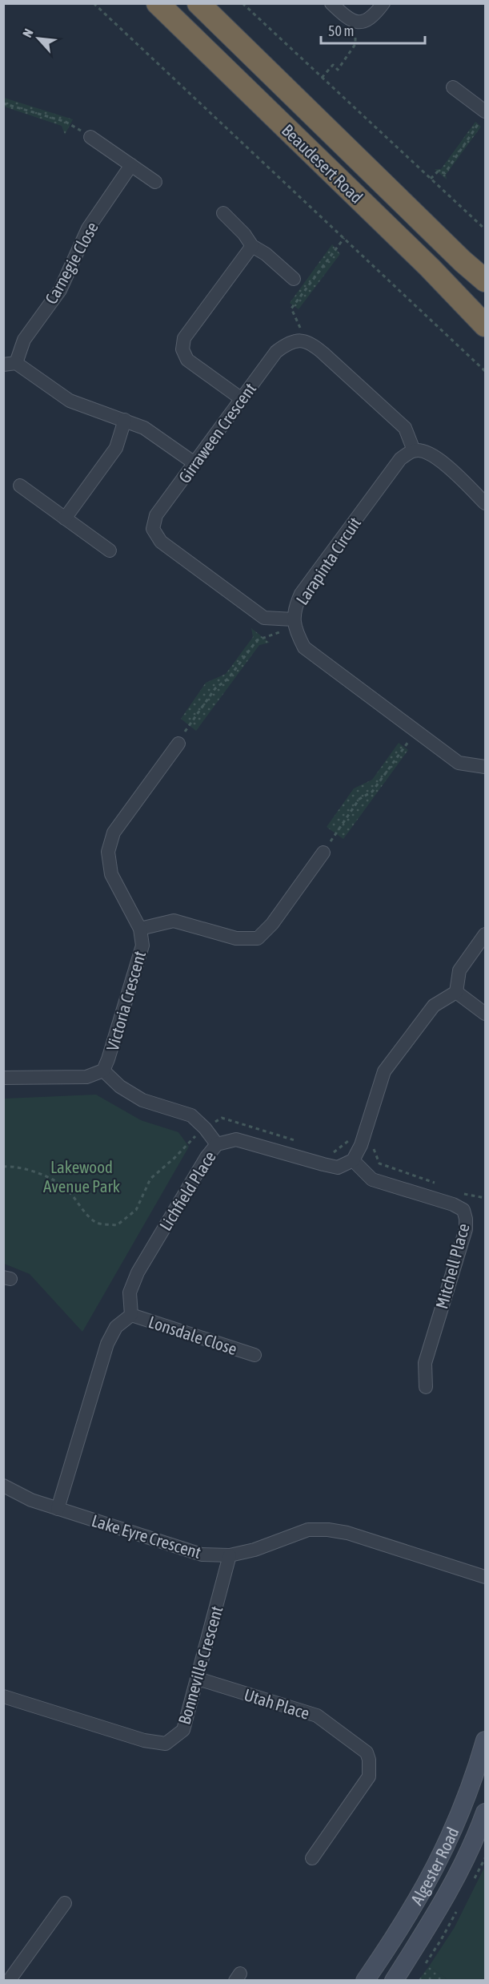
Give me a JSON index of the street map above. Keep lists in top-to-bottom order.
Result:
{
  "streets": {
    "highway": ["Beaudesert Road"],
    "main road": ["Algester Road"],
    "street": [
      "Carnegie Close",
      "Girraween Crescent",
      "Larapinta Circuit",
      "Victoria Crescent",
      "Lichfield Place",
      "Mitchell Place",
      "Lonsdale Close",
      "Lake Eyre Crescent",
      "Bonneville Crescent",
      "Utah Place"
    ]
  },
  "crossings": [
    ["Girraween Crescent", "Larapinta Circuit"],
    ["Lichfield Place", "Mitchell Place"],
    ["Lichfield Place", "Lonsdale Close"],
    ["Lake Eyre Crescent", "Bonneville Crescent"],
    ["Bonneville Crescent", "Utah Place"]
  ],
  "parks": ["Lakewood Avenue Park"],
  "scale_bar": "50 m",
  "north": "top left"
}
